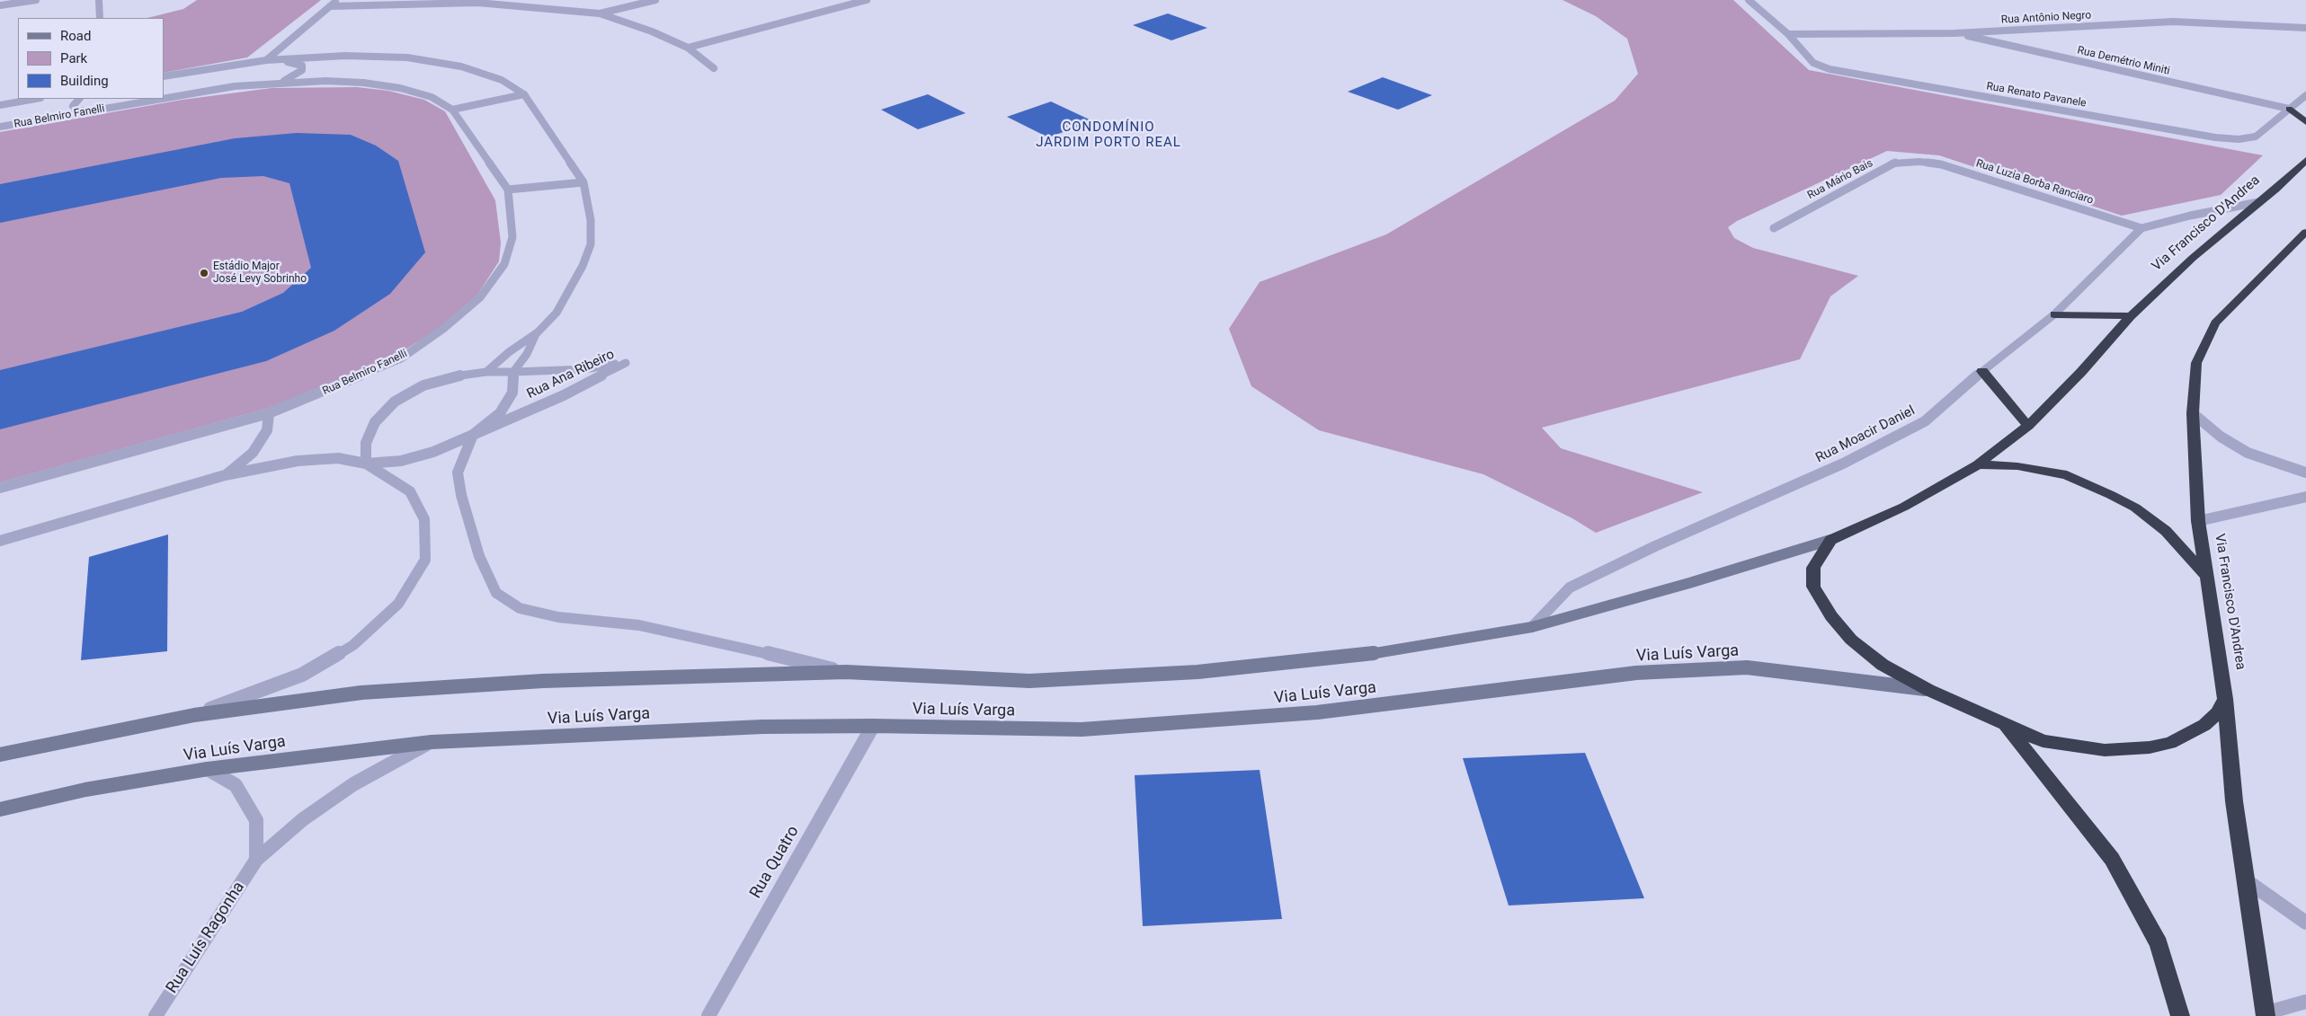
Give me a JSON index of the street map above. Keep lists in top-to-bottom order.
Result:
{
  "streets": {
    "highway": ["Via Francisco D'Andrea"],
    "main road": ["Via Luís Varga"],
    "street": [
      "Rua Antônio Negro",
      "Rua Demétrio Miniti",
      "Rua Renato Pavanele",
      "Rua Belmiro Fanelli",
      "Rua Mário Bais",
      "Rua Luzia Borba Ranciaro",
      "Rua Ana Ribeiro",
      "Rua Moacir Daniel",
      "Rua Quatro",
      "Rua Luís Ragonha"
    ]
  },
  "crossings": [
    ["Rua Antônio Negro", "Rua Demétrio Miniti"],
    ["Rua Antônio Negro", "Rua Renato Pavanele"],
    ["Rua Demétrio Miniti", "Rua Renato Pavanele"],
    ["Rua Mário Bais", "Rua Luzia Borba Ranciaro"],
    ["Rua Luzia Borba Ranciaro", "Rua Moacir Daniel"],
    ["Via Luís Varga", "Rua Quatro"],
    ["Via Luís Varga", "Rua Luís Ragonha"]
  ],
  "districts": ["CONDOMÍNIO JARDIM PORTO REAL"],
  "places": ["Estádio Major José Levy Sobrinho"],
  "legend": ["Road", "Park", "Building"]
}
